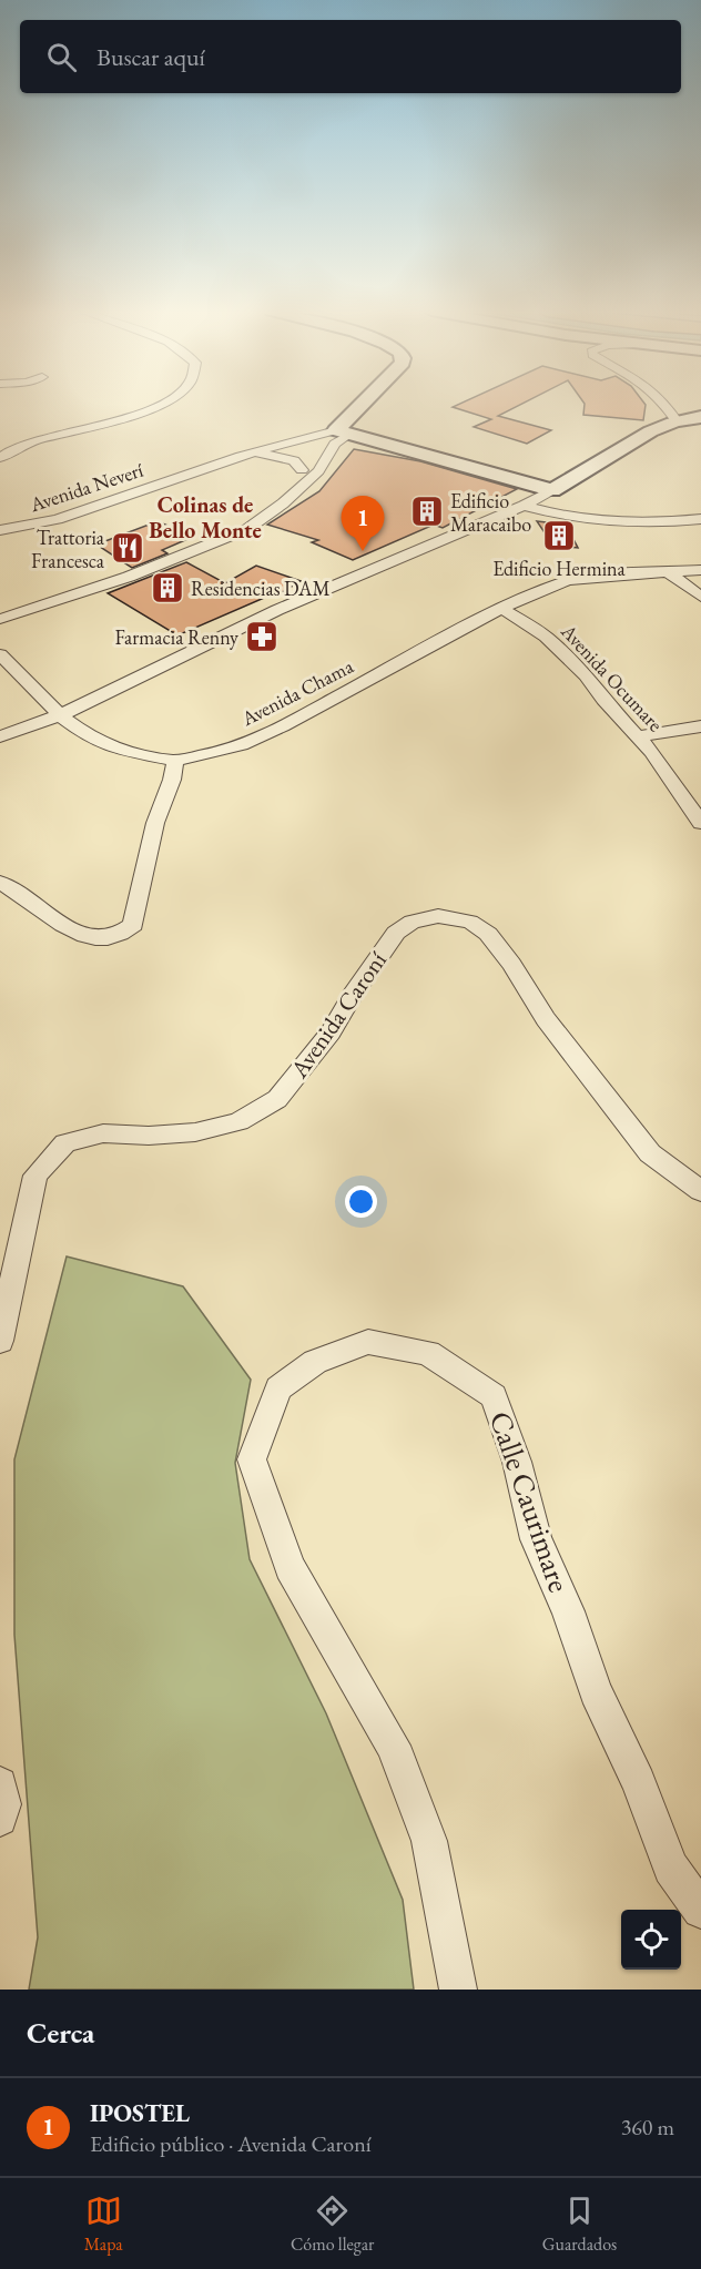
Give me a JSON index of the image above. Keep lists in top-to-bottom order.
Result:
{
  "streets": {
    "street": [
      "Avenida Neverí",
      "Avenida Ocumare",
      "Avenida Chama",
      "Avenida Caroní",
      "Calle Caurimare"
    ]
  },
  "crossings": [
    ["Avenida Ocumare", "Avenida Chama"]
  ],
  "districts": ["Colinas de Bello Monte"],
  "places": {
    "building": ["Edificio Maracaibo", "Edificio Hermina", "Residencias DAM"],
    "restaurant": ["Trattoria Francesca"],
    "pharmacy": ["Farmacia Renny"]
  },
  "page": {
    "search": "Buscar aquí",
    "pins": "1",
    "heading": "Cerca",
    "list": [
      {
        "mark": "1",
        "name": "IPOSTEL",
        "note": "Edificio público · Avenida Caroní",
        "value": "360 m"
      }
    ],
    "nav": ["Mapa", "Cómo llegar", "Guardados"]
  }
}
